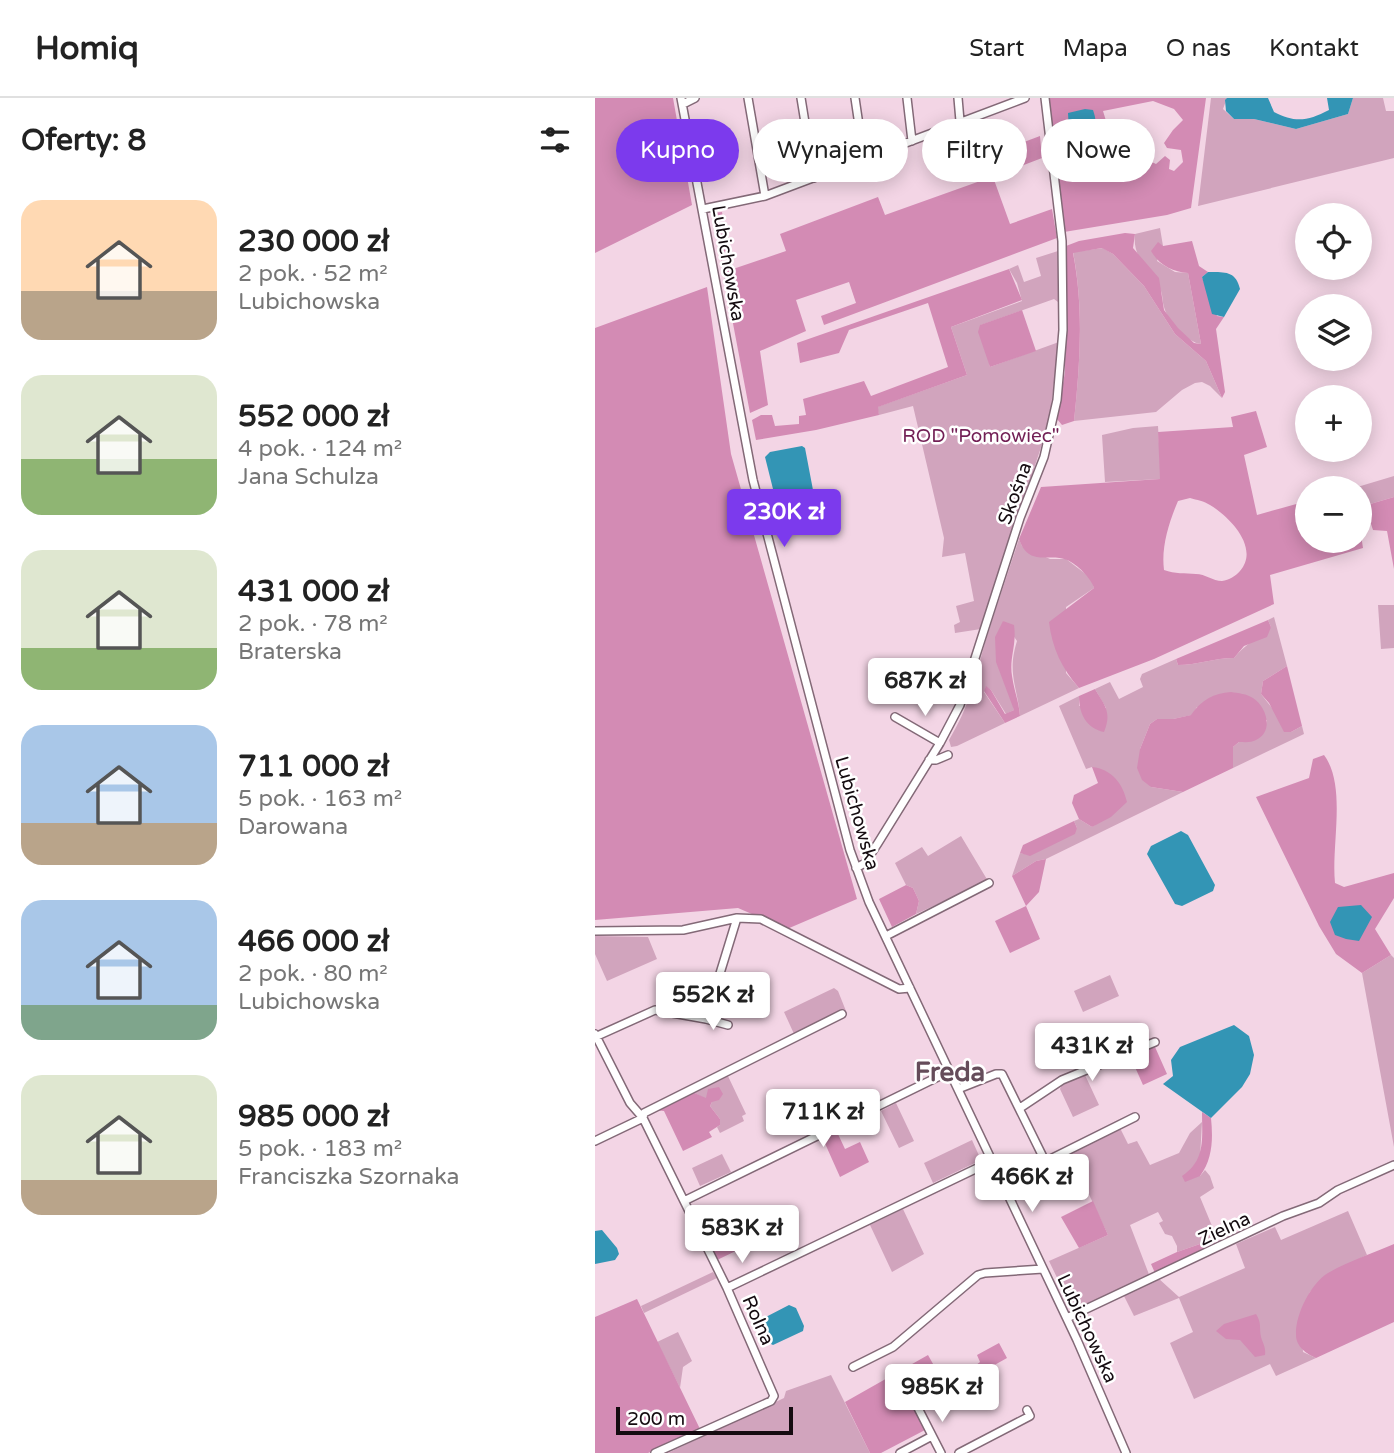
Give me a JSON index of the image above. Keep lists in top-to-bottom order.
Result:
{
  "streets": {
    "street": [
      "Lubichowska",
      "Skośna",
      "Zielna",
      "Rolna"
    ]
  },
  "crossings": [
    ["Lubichowska", "Skośna"],
    ["Lubichowska", "Zielna"],
    ["Lubichowska", "Rolna"]
  ],
  "districts": ["Freda"],
  "parks": ["ROD \"Pomowiec\""],
  "scale_bar": "200 m",
  "page": {
    "header": "Homiq",
    "nav": [
      "Start",
      "Mapa",
      "O nas",
      "Kontakt"
    ],
    "heading": "Oferty: 8",
    "chip": [
      "Kupno",
      "Wynajem",
      "Filtry",
      "Nowe"
    ],
    "list": [
      {
        "name": "230 000 zł",
        "note": "2 pok. · 52 m² · Lubichowska"
      },
      {
        "name": "552 000 zł",
        "note": "4 pok. · 124 m² · Jana Schulza"
      },
      {
        "name": "431 000 zł",
        "note": "2 pok. · 78 m² · Braterska"
      },
      {
        "name": "711 000 zł",
        "note": "5 pok. · 163 m² · Darowana"
      },
      {
        "name": "466 000 zł",
        "note": "2 pok. · 80 m² · Lubichowska"
      },
      {
        "name": "985 000 zł",
        "note": "5 pok. · 183 m² · Franciszka Szornaka"
      }
    ],
    "map_buttons": ["+", "−"],
    "price": [
      "230K zł",
      "687K zł",
      "552K zł",
      "431K zł",
      "711K zł",
      "466K zł",
      "583K zł",
      "985K zł"
    ],
    "scale": "200 m"
  }
}
